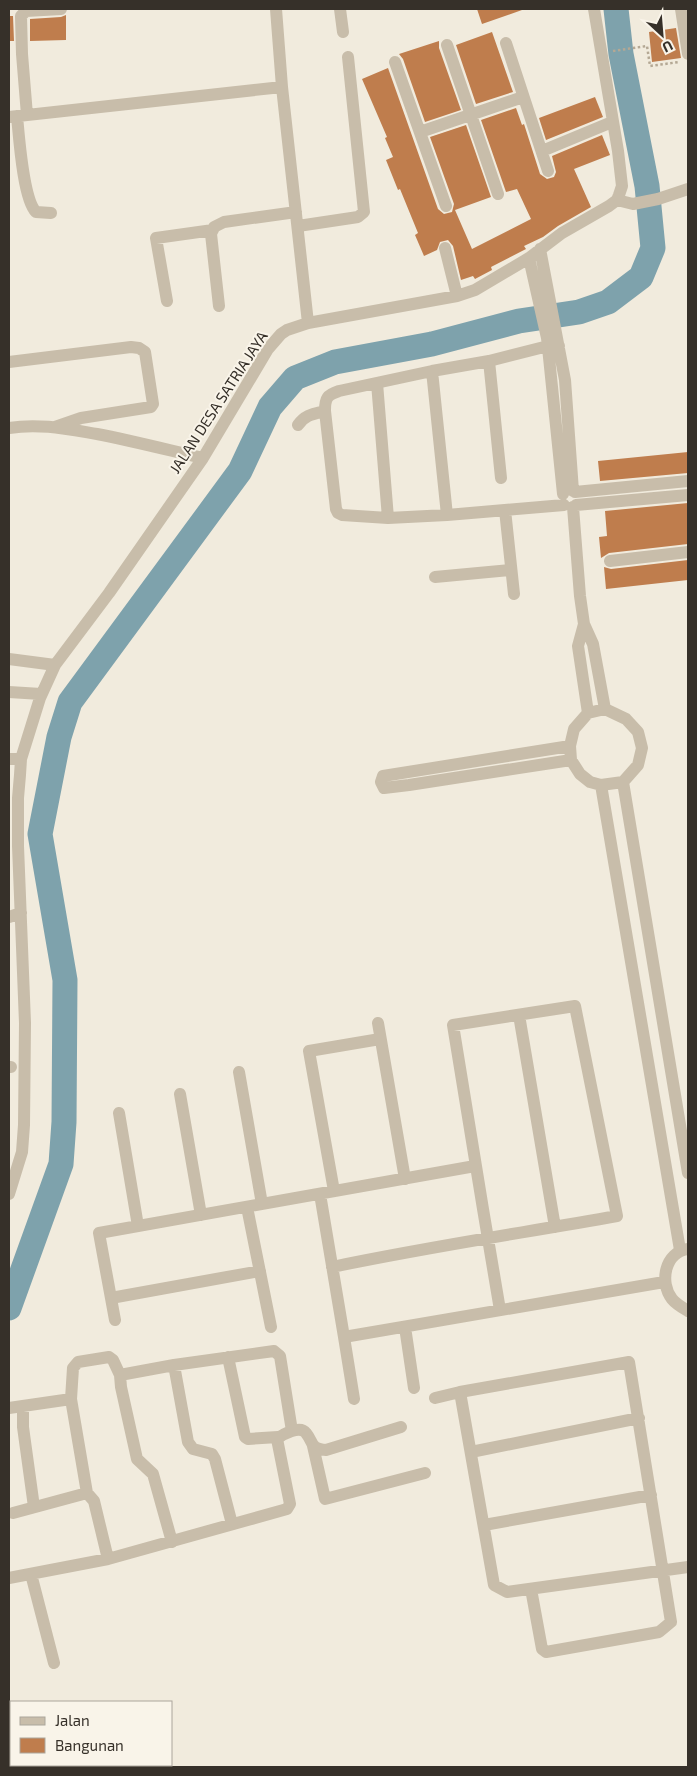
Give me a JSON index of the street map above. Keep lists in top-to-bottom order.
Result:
{
  "streets": {
    "street": ["JALAN DESA SATRIA JAYA"]
  },
  "legend": ["Jalan", "Bangunan"],
  "north": "bottom right"
}
